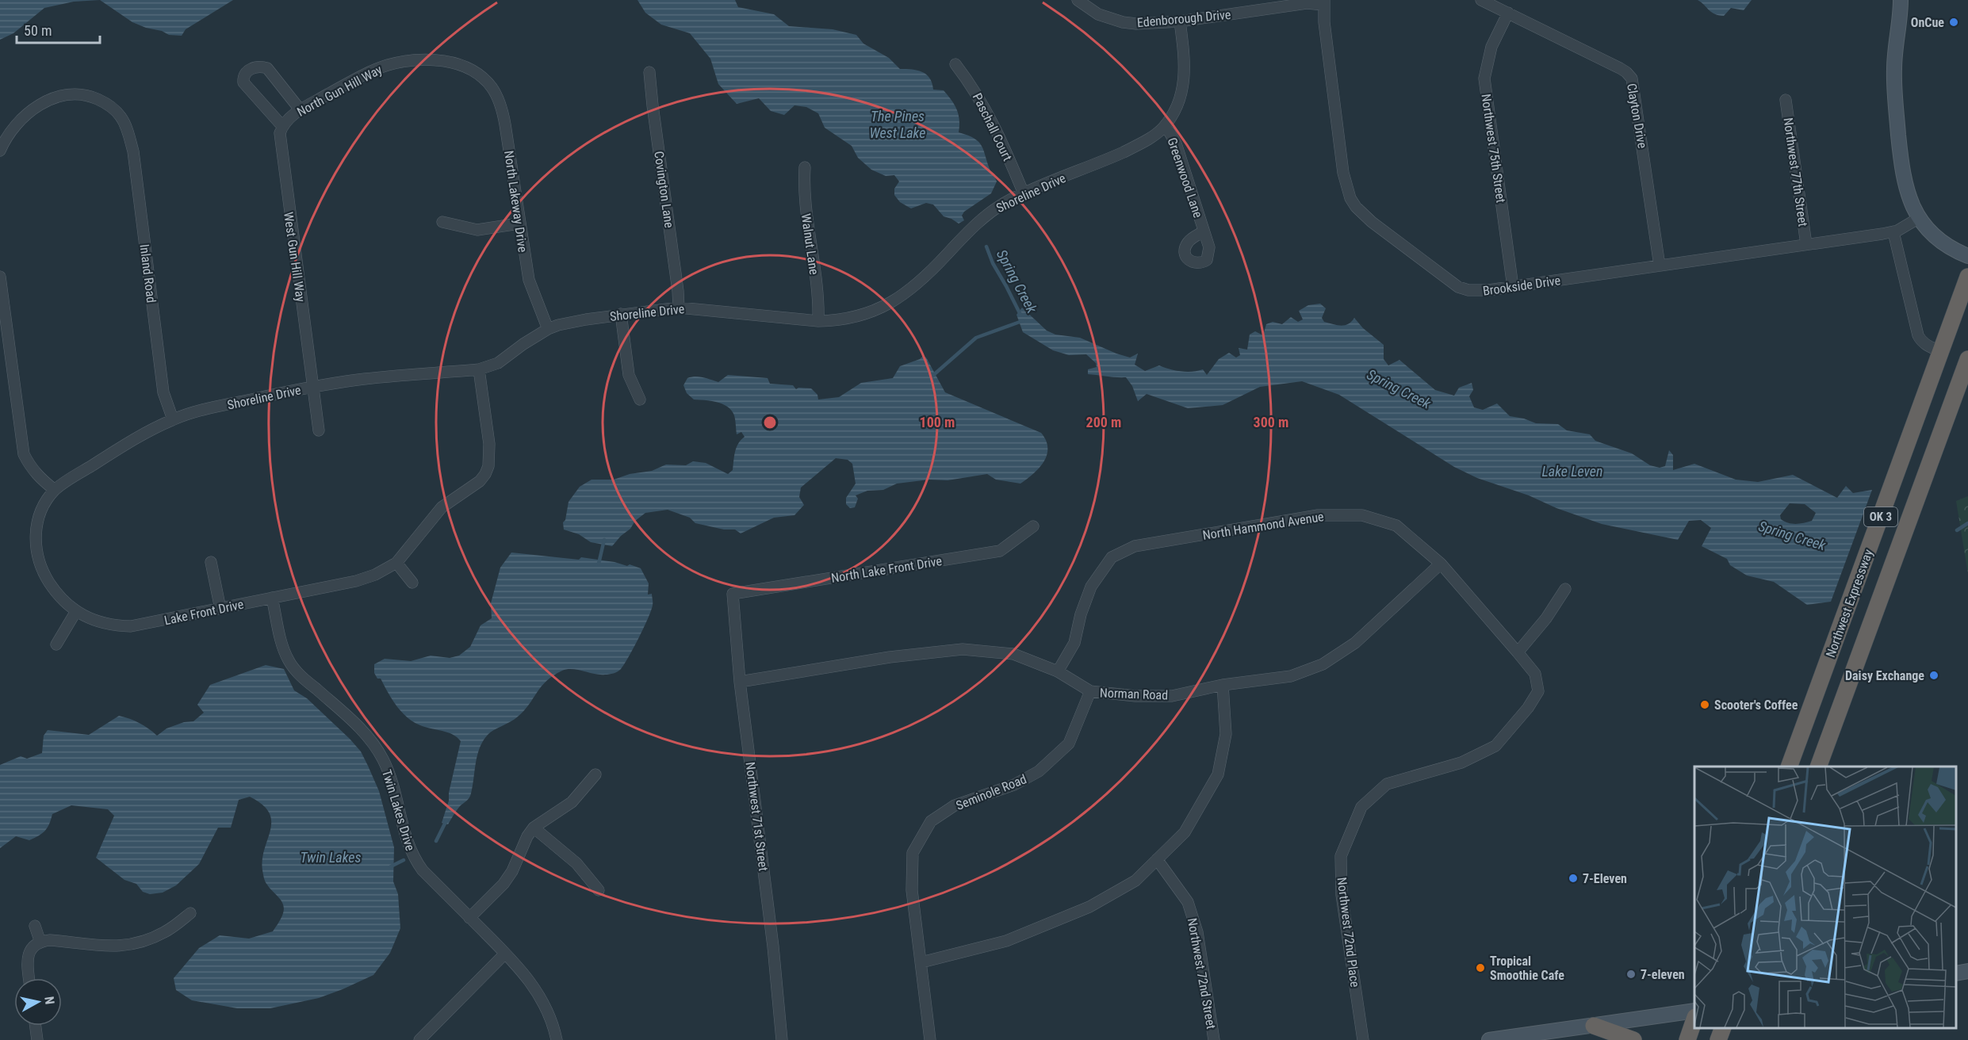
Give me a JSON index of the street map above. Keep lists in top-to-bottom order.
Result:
{
  "streets": {
    "highway": ["OK 3", "Northwest Expressway"],
    "street": [
      "Edenborough Drive",
      "North Gun Hill Way",
      "Clayton Drive",
      "Paschall Court",
      "Northwest 75th Street",
      "Northwest 77th Street",
      "Greenwood Lane",
      "Covington Lane",
      "Shoreline Drive",
      "North Lakeway Drive",
      "Walnut Lane",
      "West Gun Hill Way",
      "Inland Road",
      "Brookside Drive",
      "North Hammond Avenue",
      "North Lake Front Drive",
      "Lake Front Drive",
      "Norman Road",
      "Seminole Road",
      "Twin Lakes Drive",
      "Northwest 71st Street",
      "Northwest 72nd Place",
      "Northwest 72nd Street"
    ]
  },
  "crossings": [
    ["Edenborough Drive", "Shoreline Drive"],
    ["Edenborough Drive", "Brookside Drive"],
    ["North Gun Hill Way", "North Lakeway Drive"],
    ["North Gun Hill Way", "West Gun Hill Way"],
    ["Clayton Drive", "Northwest 75th Street"],
    ["Clayton Drive", "Brookside Drive"],
    ["Paschall Court", "Shoreline Drive"],
    ["Northwest 75th Street", "Brookside Drive"],
    ["Northwest 77th Street", "Brookside Drive"],
    ["Greenwood Lane", "Shoreline Drive"],
    ["Covington Lane", "Shoreline Drive"],
    ["Shoreline Drive", "North Lakeway Drive"],
    ["Shoreline Drive", "Walnut Lane"],
    ["Shoreline Drive", "West Gun Hill Way"],
    ["Shoreline Drive", "Inland Road"],
    ["Shoreline Drive", "Lake Front Drive"],
    ["North Hammond Avenue", "Norman Road"],
    ["North Hammond Avenue", "Northwest 72nd Place"],
    ["North Lake Front Drive", "Northwest 71st Street"],
    ["Lake Front Drive", "Twin Lakes Drive"],
    ["Norman Road", "Seminole Road"],
    ["Norman Road", "Northwest 71st Street"]
  ],
  "water": [
    "The Pines West Lake",
    "Spring Creek",
    "Lake Leven",
    "Twin Lakes"
  ],
  "places": [
    "OnCue",
    "Daisy Exchange",
    "Scooter's Coffee",
    "7-Eleven",
    "Tropical Smoothie Cafe",
    "7-eleven"
  ],
  "scale_bar": "50 m",
  "north": "right",
  "rings": ["100 m", "200 m", "300 m"]
}
